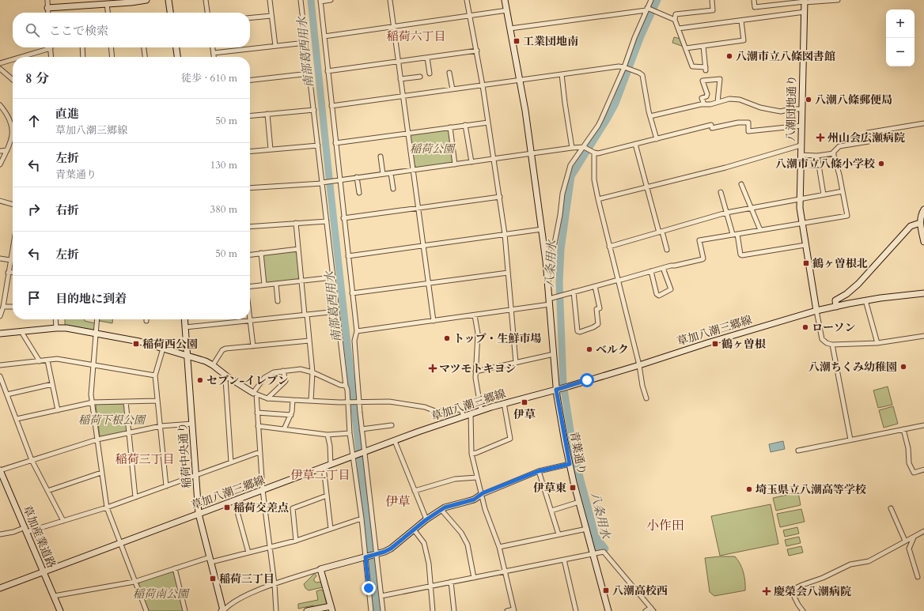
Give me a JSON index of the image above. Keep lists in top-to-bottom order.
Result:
{
  "streets": {
    "street": [
      "八潮団地通り",
      "草加八潮三郷線",
      "青葉通り",
      "稲荷中央通り",
      "草加産業道路"
    ]
  },
  "crossings": [
    ["八潮団地通り", "草加八潮三郷線"],
    ["草加八潮三郷線", "青葉通り"],
    ["草加八潮三郷線", "稲荷中央通り"],
    ["草加八潮三郷線", "草加産業道路"]
  ],
  "districts": [
    "稲荷六丁目",
    "稲荷三丁目",
    "伊草二丁目",
    "伊草",
    "小作田"
  ],
  "water": ["南部葛西用水", "八条用水"],
  "parks": ["稲荷公園", "稲荷下根公園", "稲荷南公園"],
  "places": {
    "transit": [
      "工業団地南",
      "鶴ヶ曽根北",
      "稲荷西公園",
      "鶴ヶ曽根",
      "伊草",
      "伊草東",
      "稲荷交差点",
      "稲荷三丁目",
      "八潮高校西"
    ],
    "other": [
      "八潮市立八條図書館",
      "八潮八條郵便局",
      "八潮市立八條小学校",
      "ローソン",
      "トップ・生鮮市場",
      "ベルク",
      "八潮ちくみ幼稚園",
      "セブン-イレブン",
      "埼玉県立八潮高等学校"
    ],
    "health": ["州山会広瀬病院", "マツモトキヨシ", "慶榮会八潮病院"]
  },
  "page": {
    "map_buttons": ["+", "−"],
    "search": "ここで検索",
    "heading": ["8 分", "徒歩 · 610 m"],
    "list": [
      ["直進", "草加八潮三郷線", "50 m"],
      ["左折", "青葉通り", "130 m"],
      ["右折", "380 m"],
      ["左折", "50 m"],
      "目的地に到着"
    ]
  }
}
